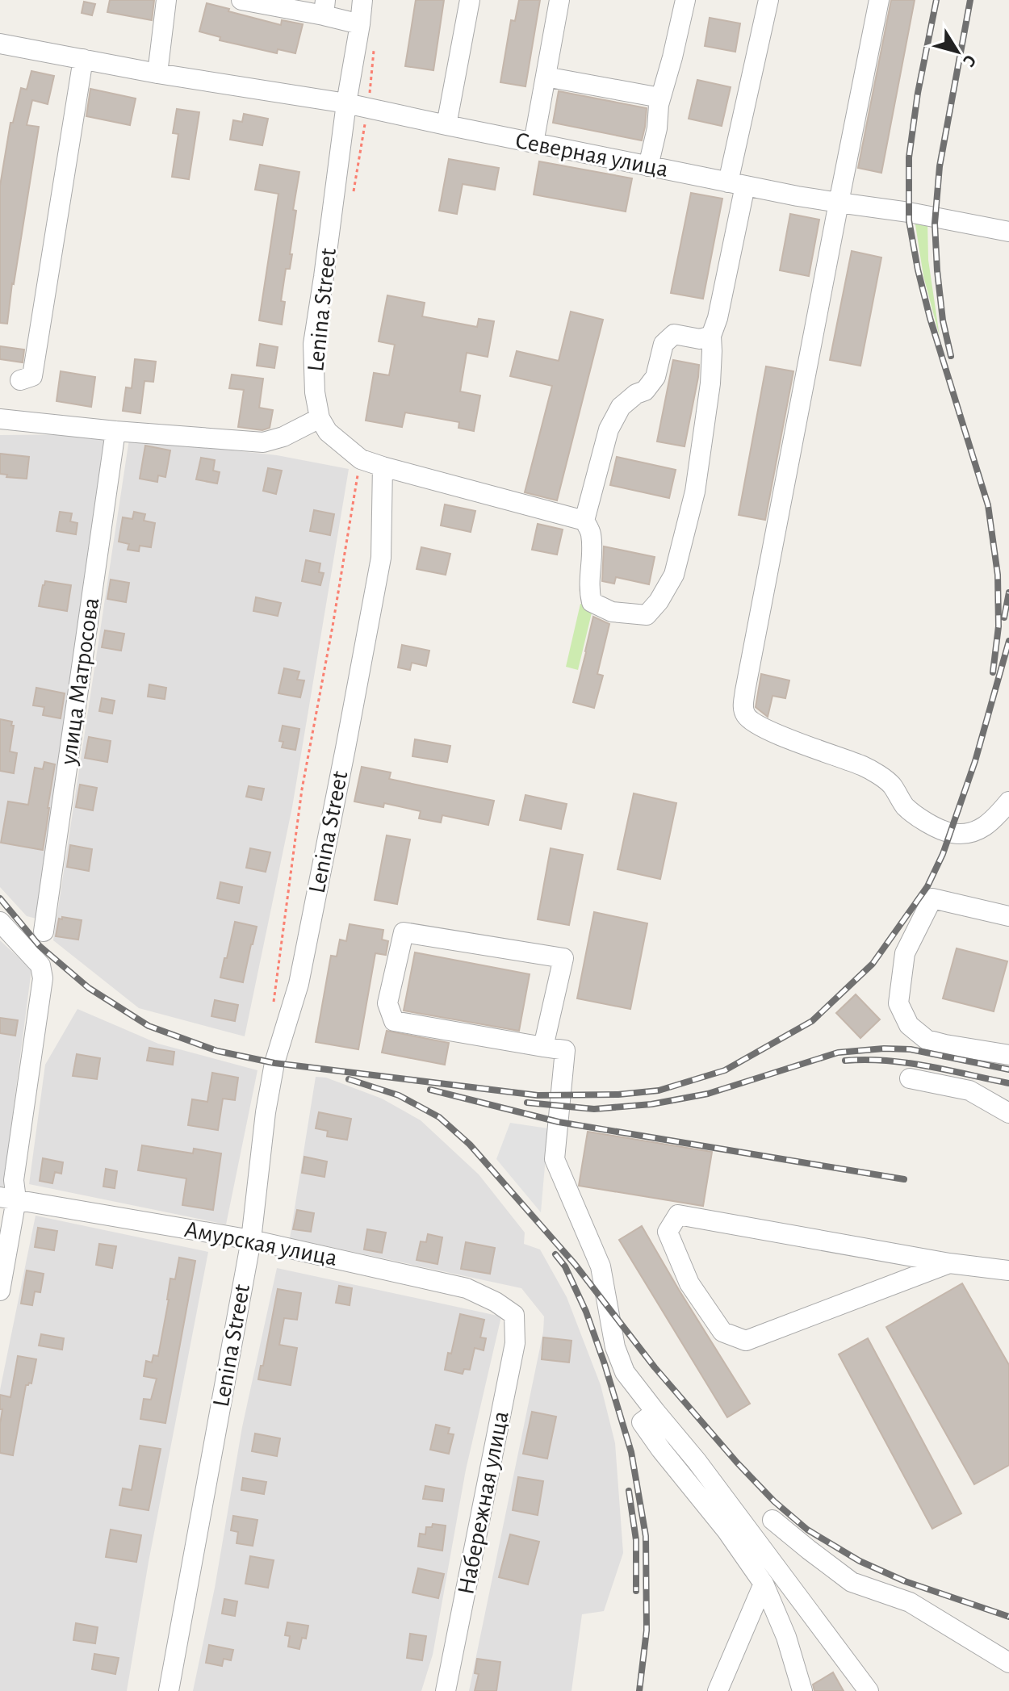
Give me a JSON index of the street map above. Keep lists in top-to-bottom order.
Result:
{
  "streets": {
    "street": [
      "Северная улица",
      "Lenina Street",
      "улица Матросова",
      "Амурская улица",
      "Набережная улица"
    ]
  },
  "crossings": [
    ["Северная улица", "Lenina Street"],
    ["Lenina Street", "Амурская улица"],
    ["Амурская улица", "Набережная улица"]
  ],
  "north": "bottom right"
}
